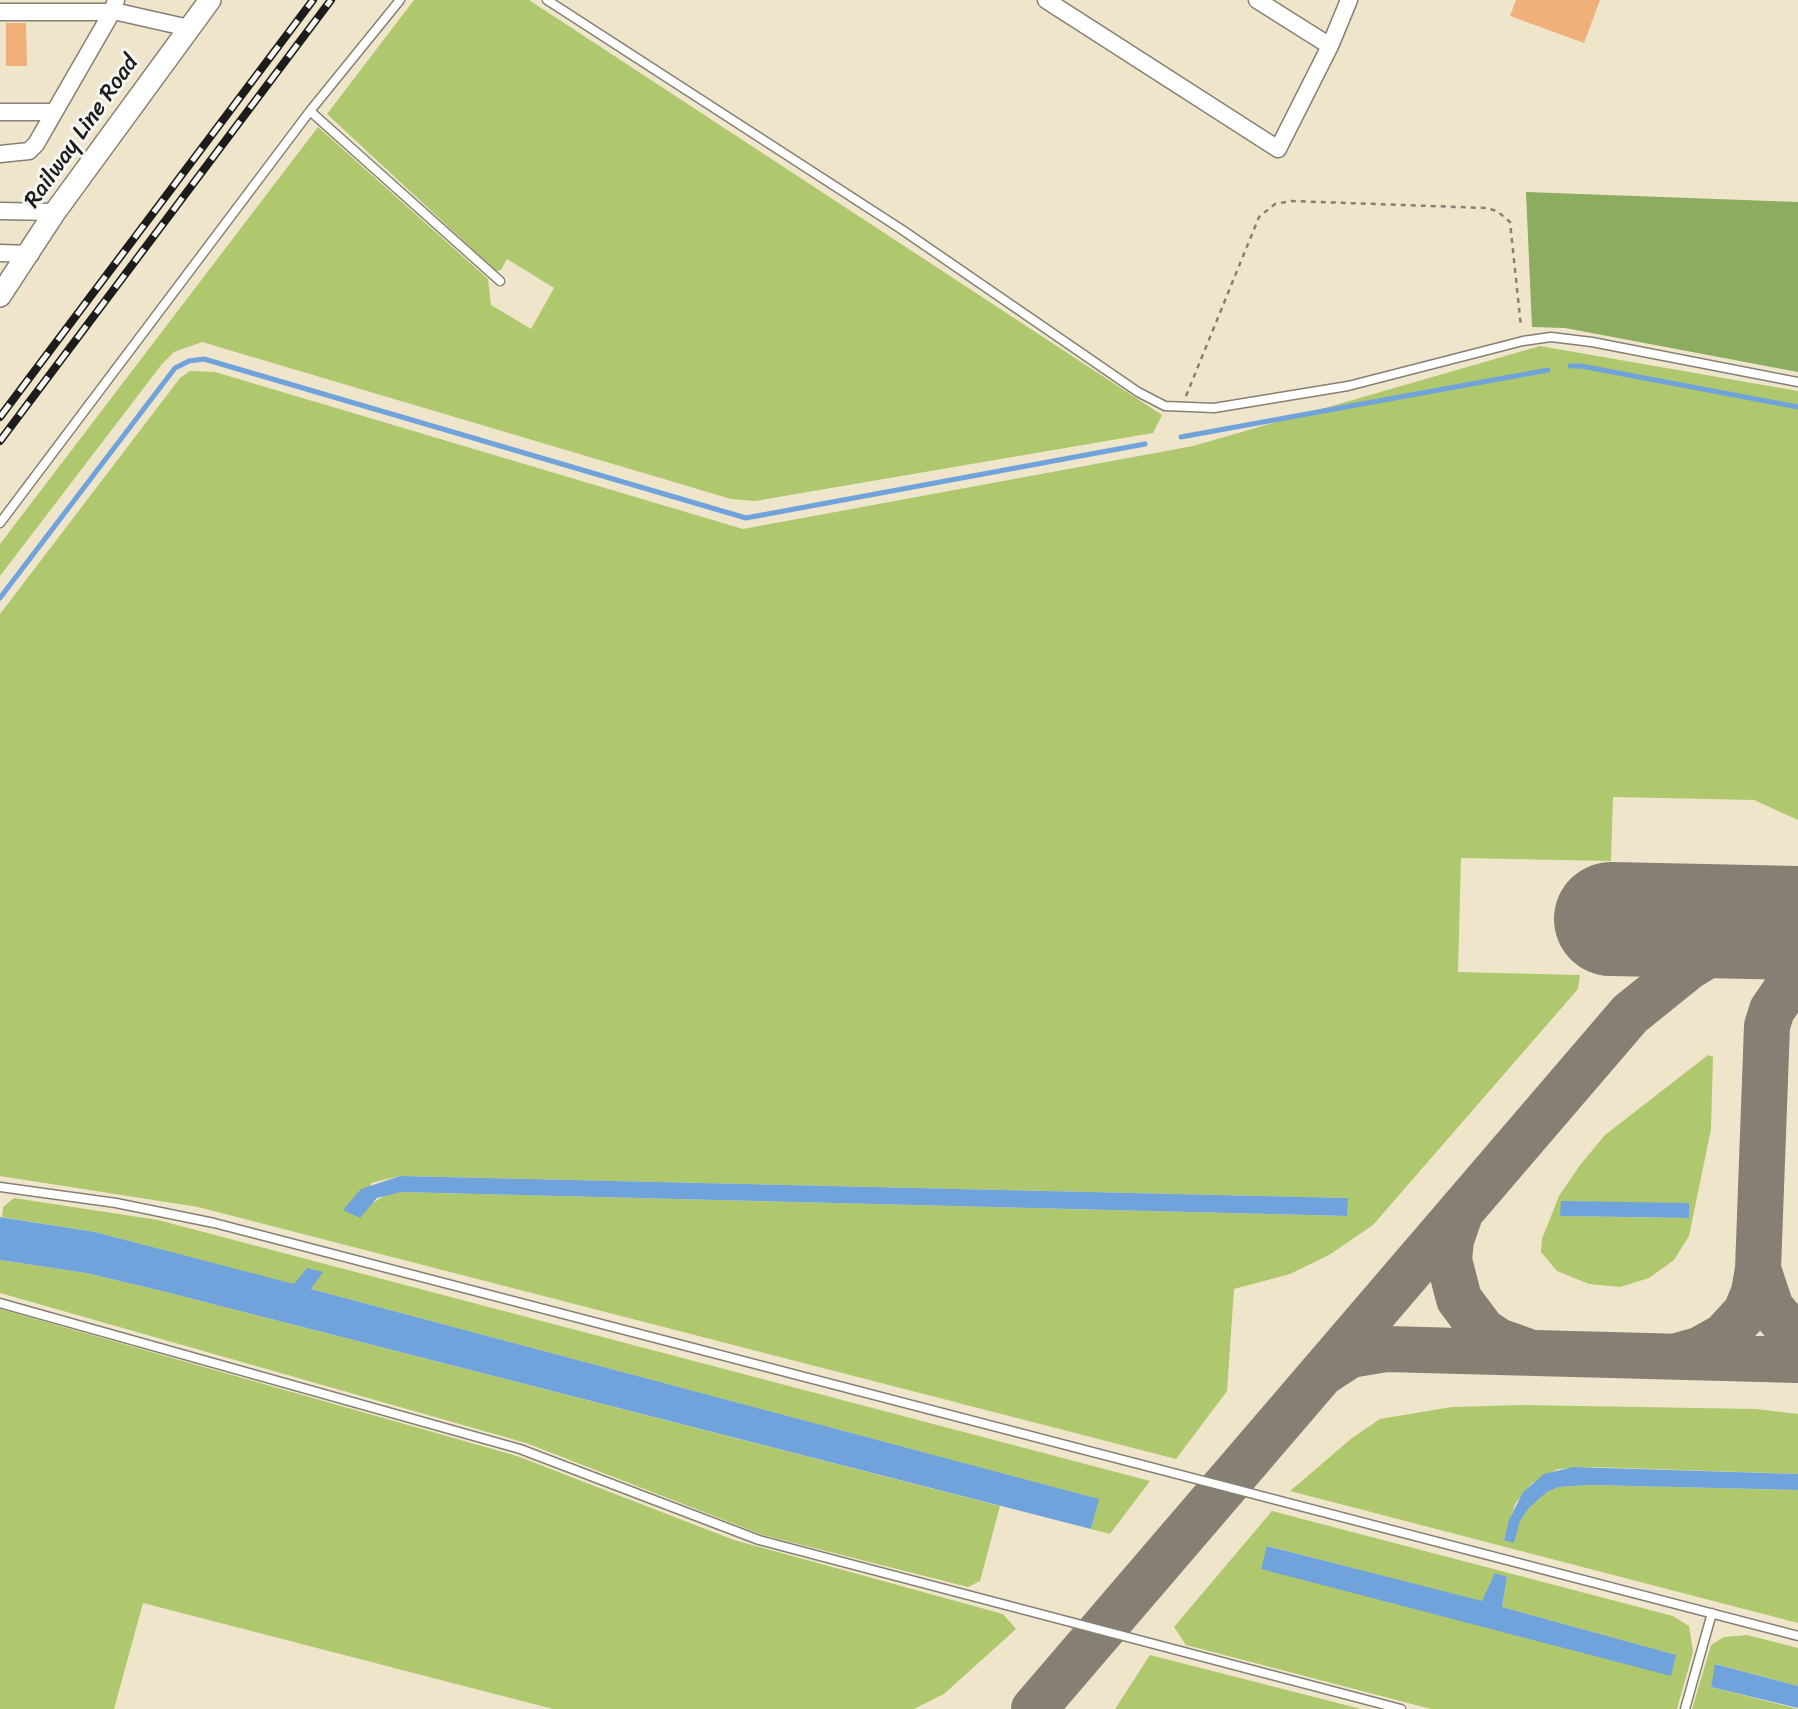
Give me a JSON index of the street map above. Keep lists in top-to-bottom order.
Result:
{
  "streets": {
    "street": ["Railway Line Road"]
  }
}
